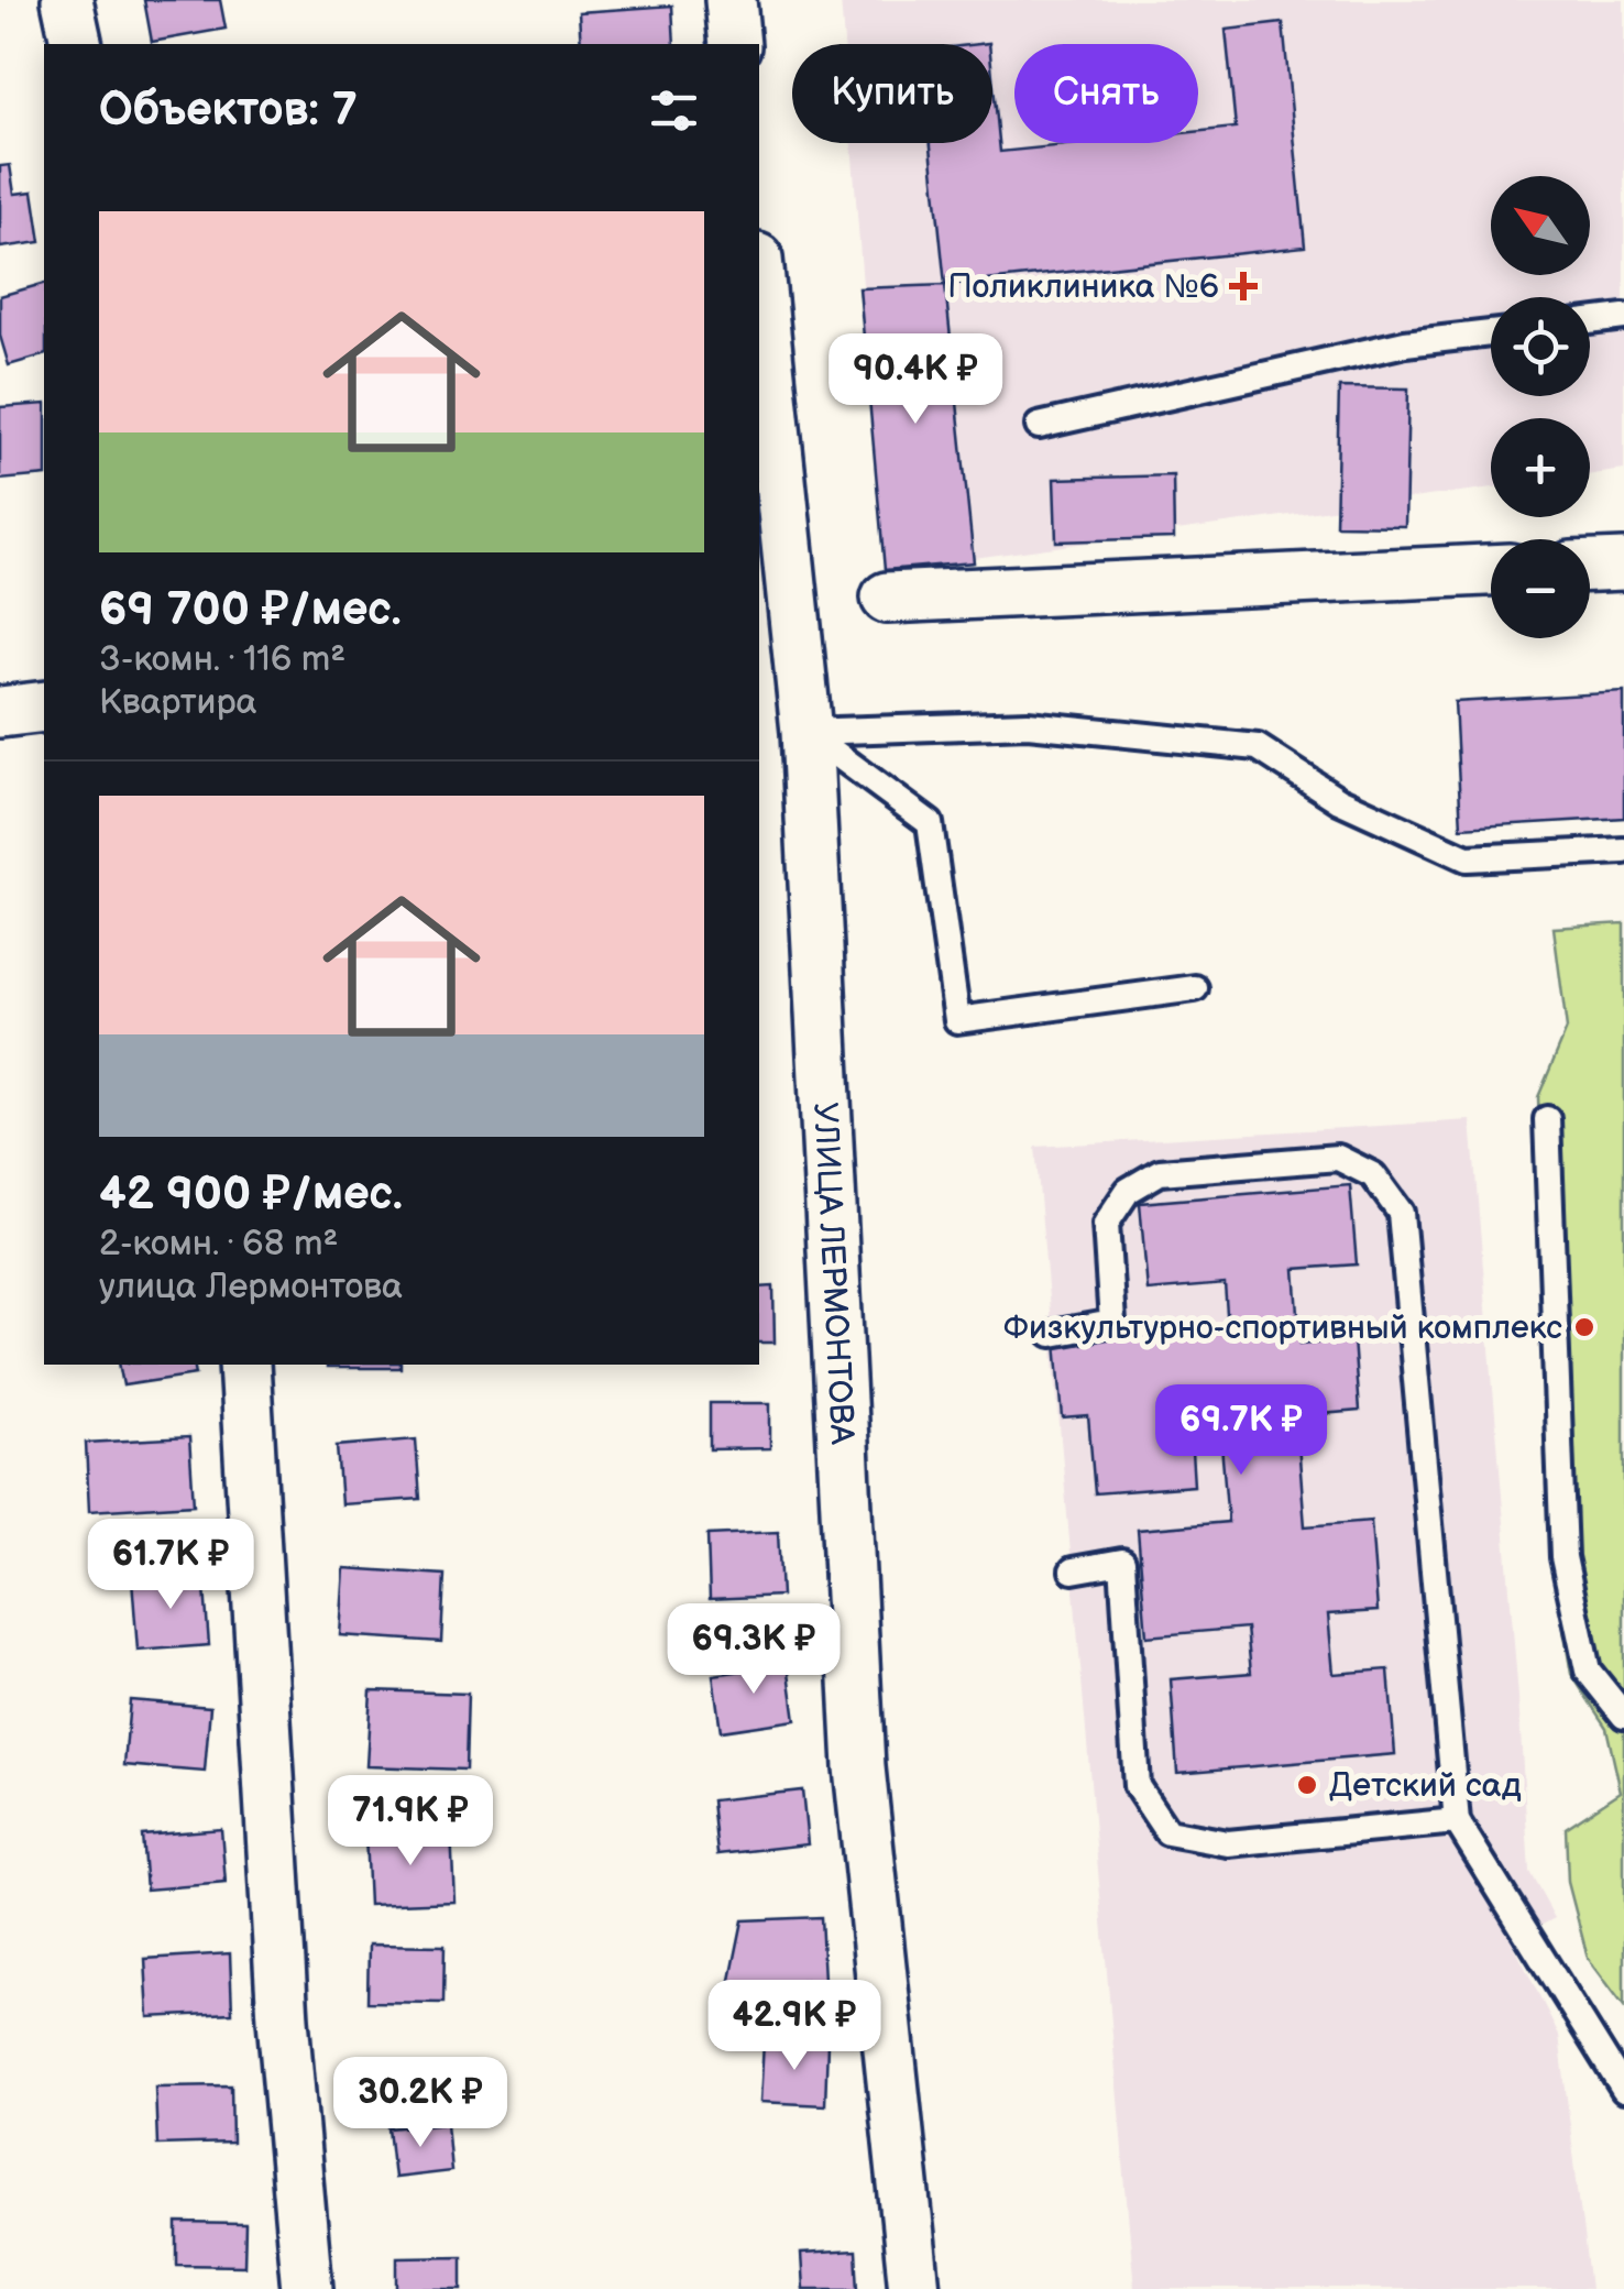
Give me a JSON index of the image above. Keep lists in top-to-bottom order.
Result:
{
  "streets": {
    "street": ["УЛИЦА ЛЕРМОНТОВА"]
  },
  "places": {
    "health": ["Поликлиника №6"],
    "other": ["Физкультурно-спортивный комплекс", "Детский сад"]
  },
  "north": "top left",
  "page": {
    "chip": ["Купить", "Снять"],
    "heading": "Объектов: 7",
    "map_buttons": ["+", "−"],
    "list": [
      {
        "name": "69 700 ₽/мес.",
        "note": "3-комн. · 116 m² · Квартира"
      },
      {
        "name": "42 900 ₽/мес.",
        "note": "2-комн. · 68 m² · улица Лермонтова"
      }
    ],
    "price": [
      "90.4K ₽",
      "69.7K ₽",
      "61.7K ₽",
      "69.3K ₽",
      "71.9K ₽",
      "42.9K ₽",
      "30.2K ₽"
    ]
  }
}
